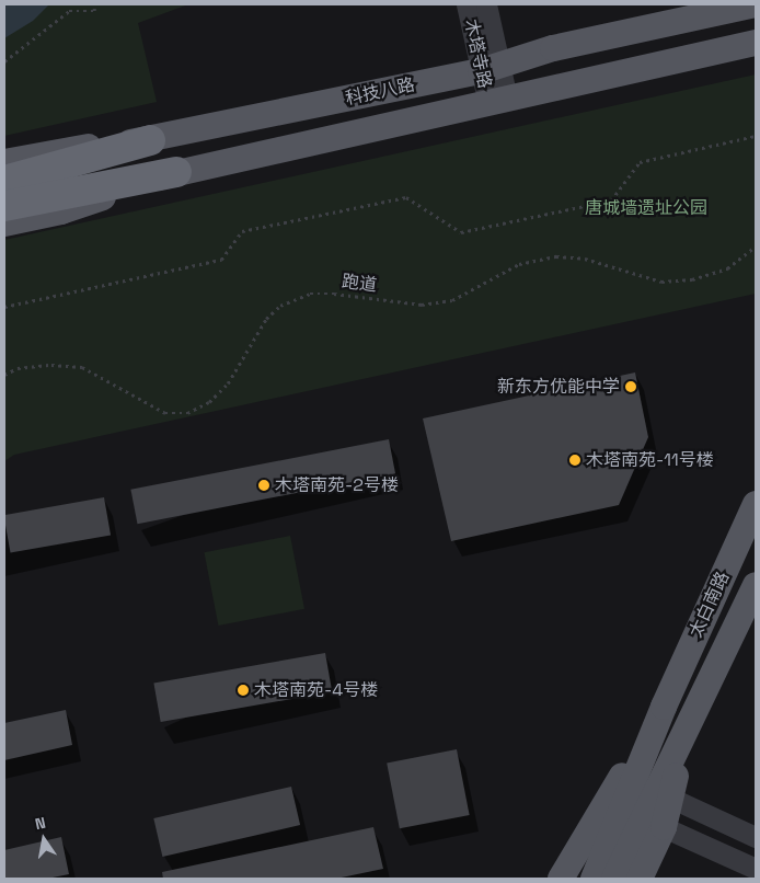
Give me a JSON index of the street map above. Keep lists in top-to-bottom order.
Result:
{
  "streets": {
    "highway": ["科技八路"],
    "main road": ["太白南路"],
    "street": ["木塔寺路"],
    "path": ["跑道"]
  },
  "crossings": [
    ["木塔寺路", "科技八路"]
  ],
  "parks": ["唐城墙遗址公园"],
  "places": [
    "新东方优能中学",
    "木塔南苑-11号楼",
    "木塔南苑-2号楼",
    "木塔南苑-4号楼"
  ],
  "north": "top"
}
